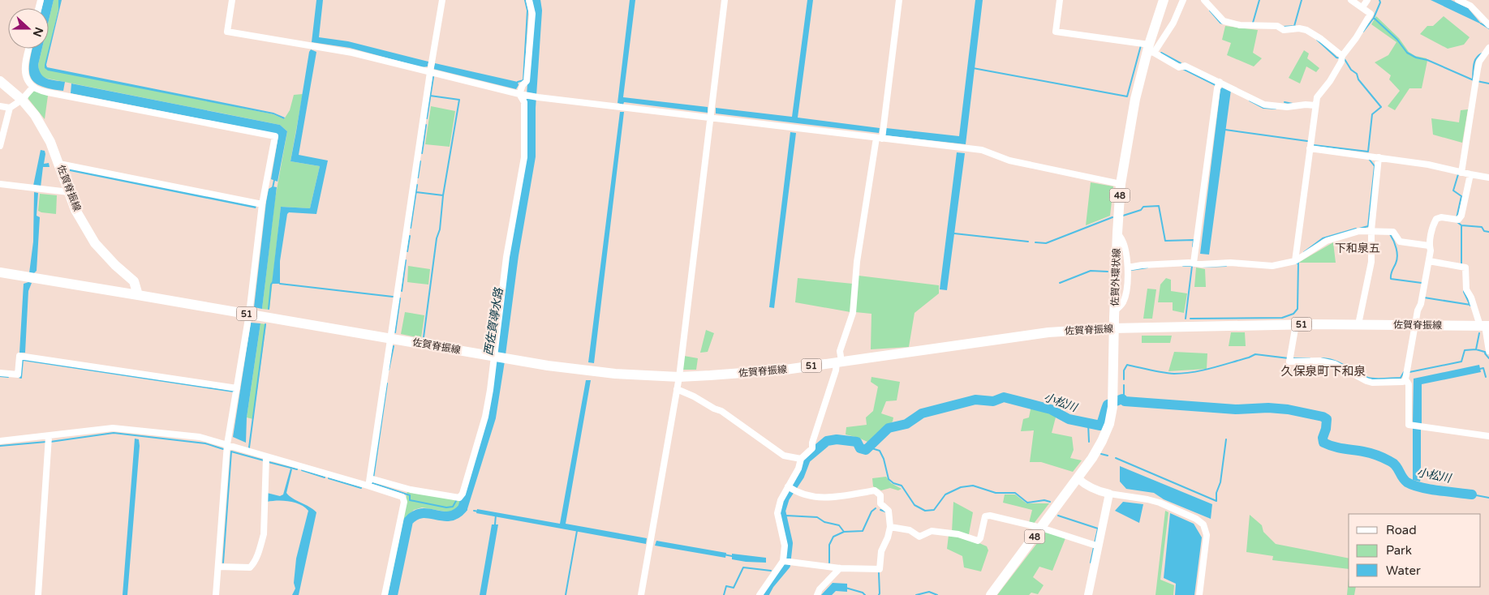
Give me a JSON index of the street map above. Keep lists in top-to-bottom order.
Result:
{
  "streets": {
    "main road": [
      "佐賀脊振線",
      "48",
      "佐賀外環状線",
      "51"
    ]
  },
  "crossings": [
    ["佐賀脊振線", "佐賀外環状線"]
  ],
  "districts": ["下和泉五", "久保泉町下和泉"],
  "water": ["西佐賀導水路", "小松川"],
  "legend": ["Road", "Park", "Water"],
  "north": "right"
}
